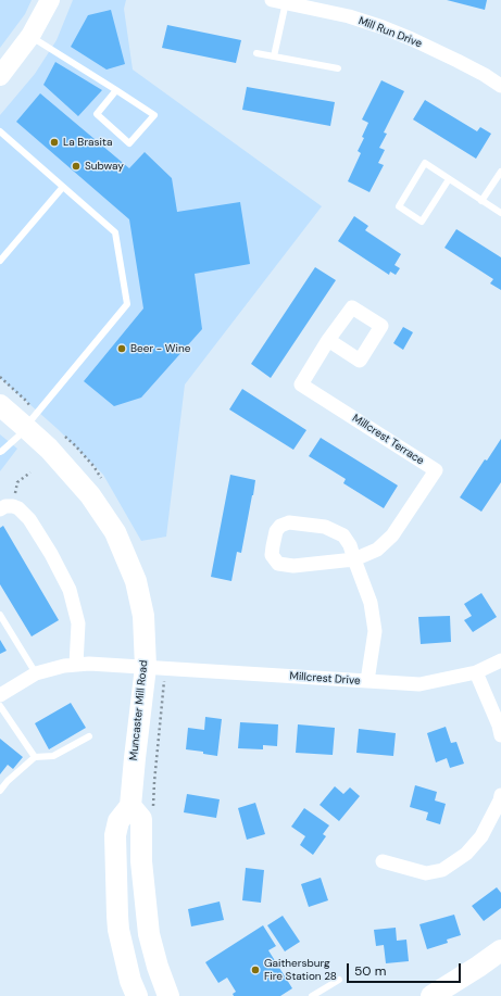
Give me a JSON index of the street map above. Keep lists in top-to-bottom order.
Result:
{
  "streets": {
    "main road": ["Muncaster Mill Road"],
    "street": ["Mill Run Drive", "Millcrest Terrace", "Millcrest Drive"]
  },
  "crossings": [
    ["Millcrest Terrace", "Millcrest Drive"],
    ["Millcrest Drive", "Muncaster Mill Road"]
  ],
  "places": [
    "La Brasita",
    "Subway",
    "Beer - Wine",
    "Gaithersburg Fire Station 28"
  ],
  "scale_bar": "50 m"
}
